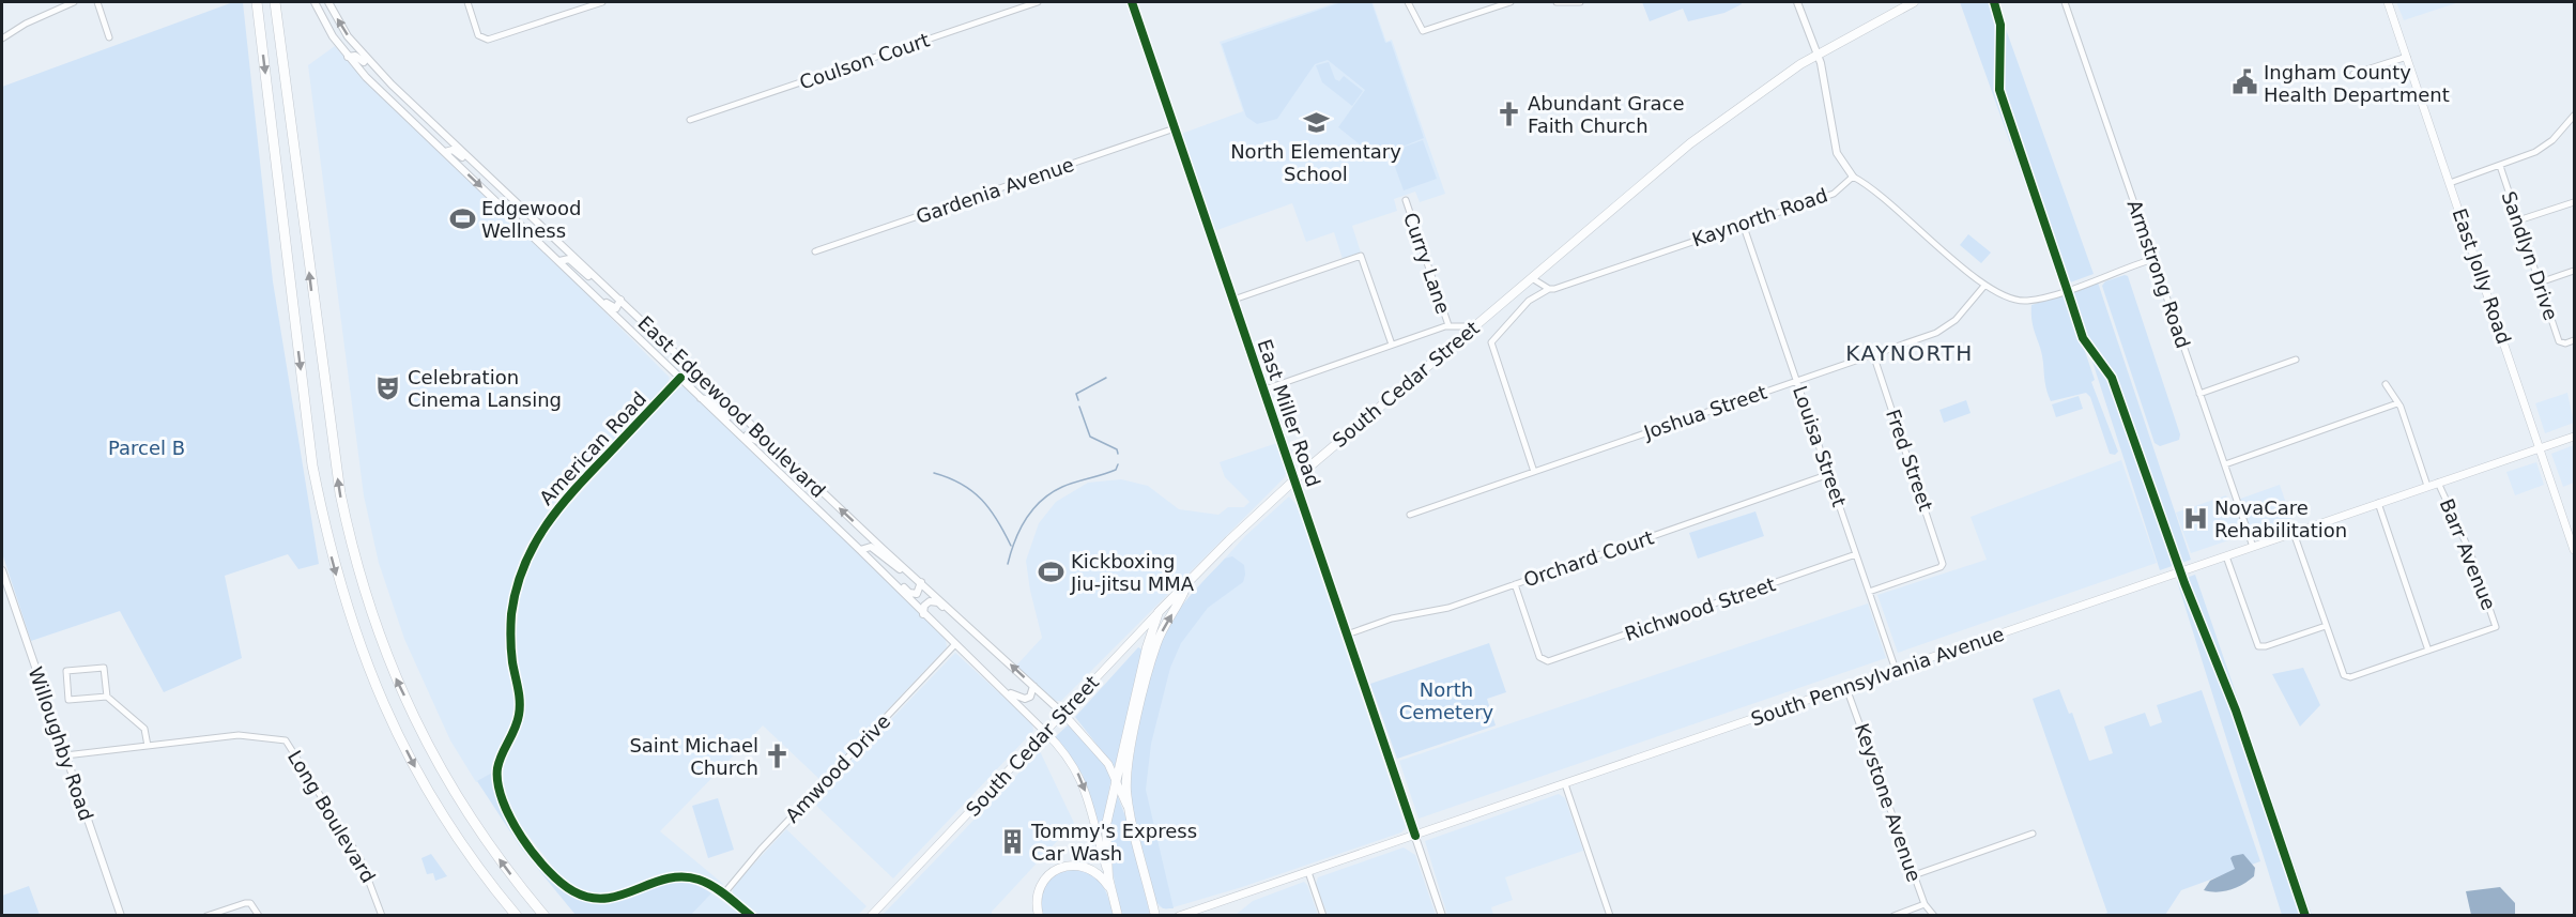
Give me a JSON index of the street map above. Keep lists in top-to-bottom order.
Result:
{
  "streets": {
    "main road": [
      "East Jolly Road",
      "South Cedar Street",
      "East Edgewood Boulevard",
      "South Pennsylvania Avenue"
    ],
    "street": [
      "Coulson Court",
      "Gardenia Avenue",
      "Kaynorth Road",
      "Sandlyn Drive",
      "Curry Lane",
      "Armstrong Road",
      "Joshua Street",
      "East Miller Road",
      "Louisa Street",
      "American Road",
      "Fred Street",
      "Barr Avenue",
      "Orchard Court",
      "Richwood Street",
      "Willoughby Road",
      "Amwood Drive",
      "Keystone Avenue",
      "Long Boulevard"
    ]
  },
  "crossings": [
    ["Gardenia Avenue", "East Miller Road"],
    ["Kaynorth Road", "Joshua Street"],
    ["Kaynorth Road", "Louisa Street"],
    ["Armstrong Road", "South Pennsylvania Avenue"],
    ["East Jolly Road", "South Pennsylvania Avenue"],
    ["South Cedar Street", "East Edgewood Boulevard"],
    ["South Cedar Street", "East Miller Road"],
    ["East Edgewood Boulevard", "American Road"],
    ["East Edgewood Boulevard", "Amwood Drive"],
    ["Joshua Street", "Louisa Street"],
    ["Joshua Street", "Fred Street"],
    ["East Miller Road", "Orchard Court"],
    ["East Miller Road", "South Pennsylvania Avenue"],
    ["Louisa Street", "Fred Street"],
    ["Louisa Street", "Orchard Court"],
    ["Louisa Street", "Richwood Street"],
    ["Louisa Street", "South Pennsylvania Avenue"],
    ["American Road", "Amwood Drive"],
    ["Barr Avenue", "South Pennsylvania Avenue"],
    ["Orchard Court", "Richwood Street"],
    ["South Pennsylvania Avenue", "Keystone Avenue"],
    ["Willoughby Road", "Long Boulevard"]
  ],
  "districts": ["KAYNORTH"],
  "parks": ["Parcel B", "North Cemetery"],
  "places": {
    "public building": ["Ingham County Health Department"],
    "church": ["Abundant Grace Faith Church", "Saint Michael Church"],
    "school or university": ["North Elementary School"],
    "sports": ["Edgewood Wellness", "Kickboxing Jiu-jitsu MMA"],
    "theatre": ["Celebration Cinema Lansing"],
    "hospital": ["NovaCare Rehabilitation"],
    "building": ["Tommy's Express Car Wash"]
  }
}
